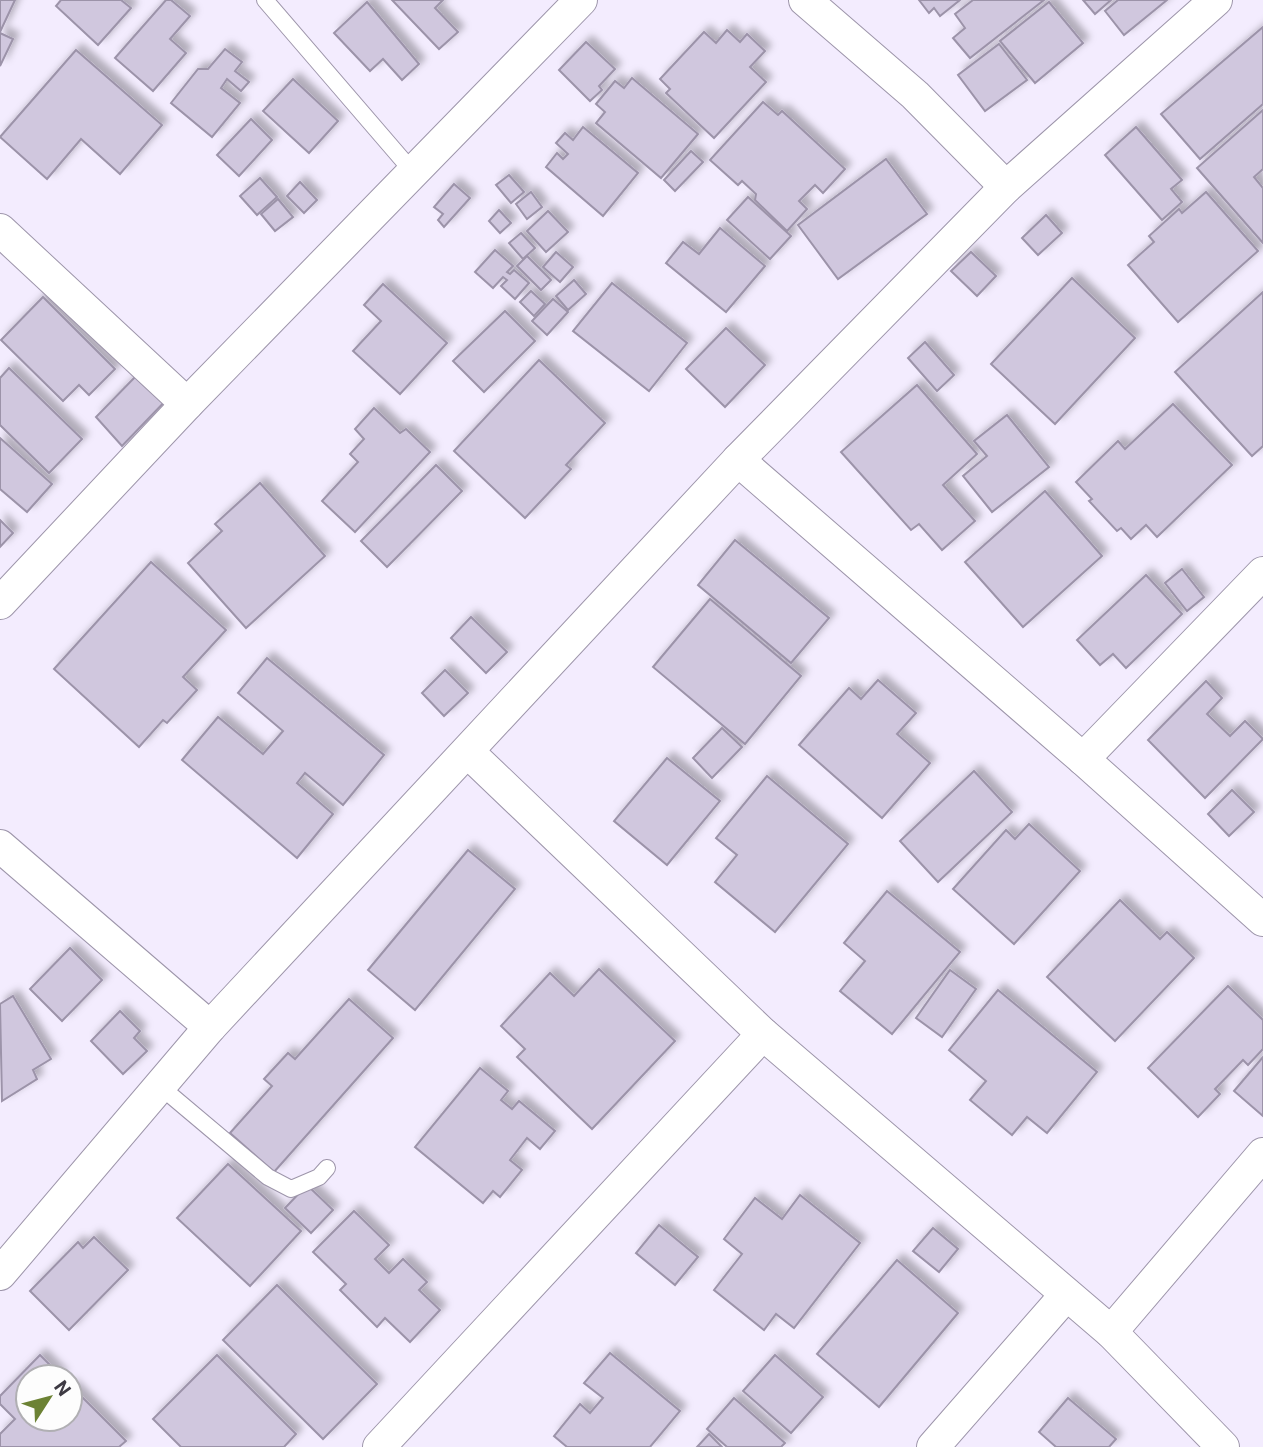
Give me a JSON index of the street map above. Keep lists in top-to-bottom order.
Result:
{
  "north": "top right"
}
